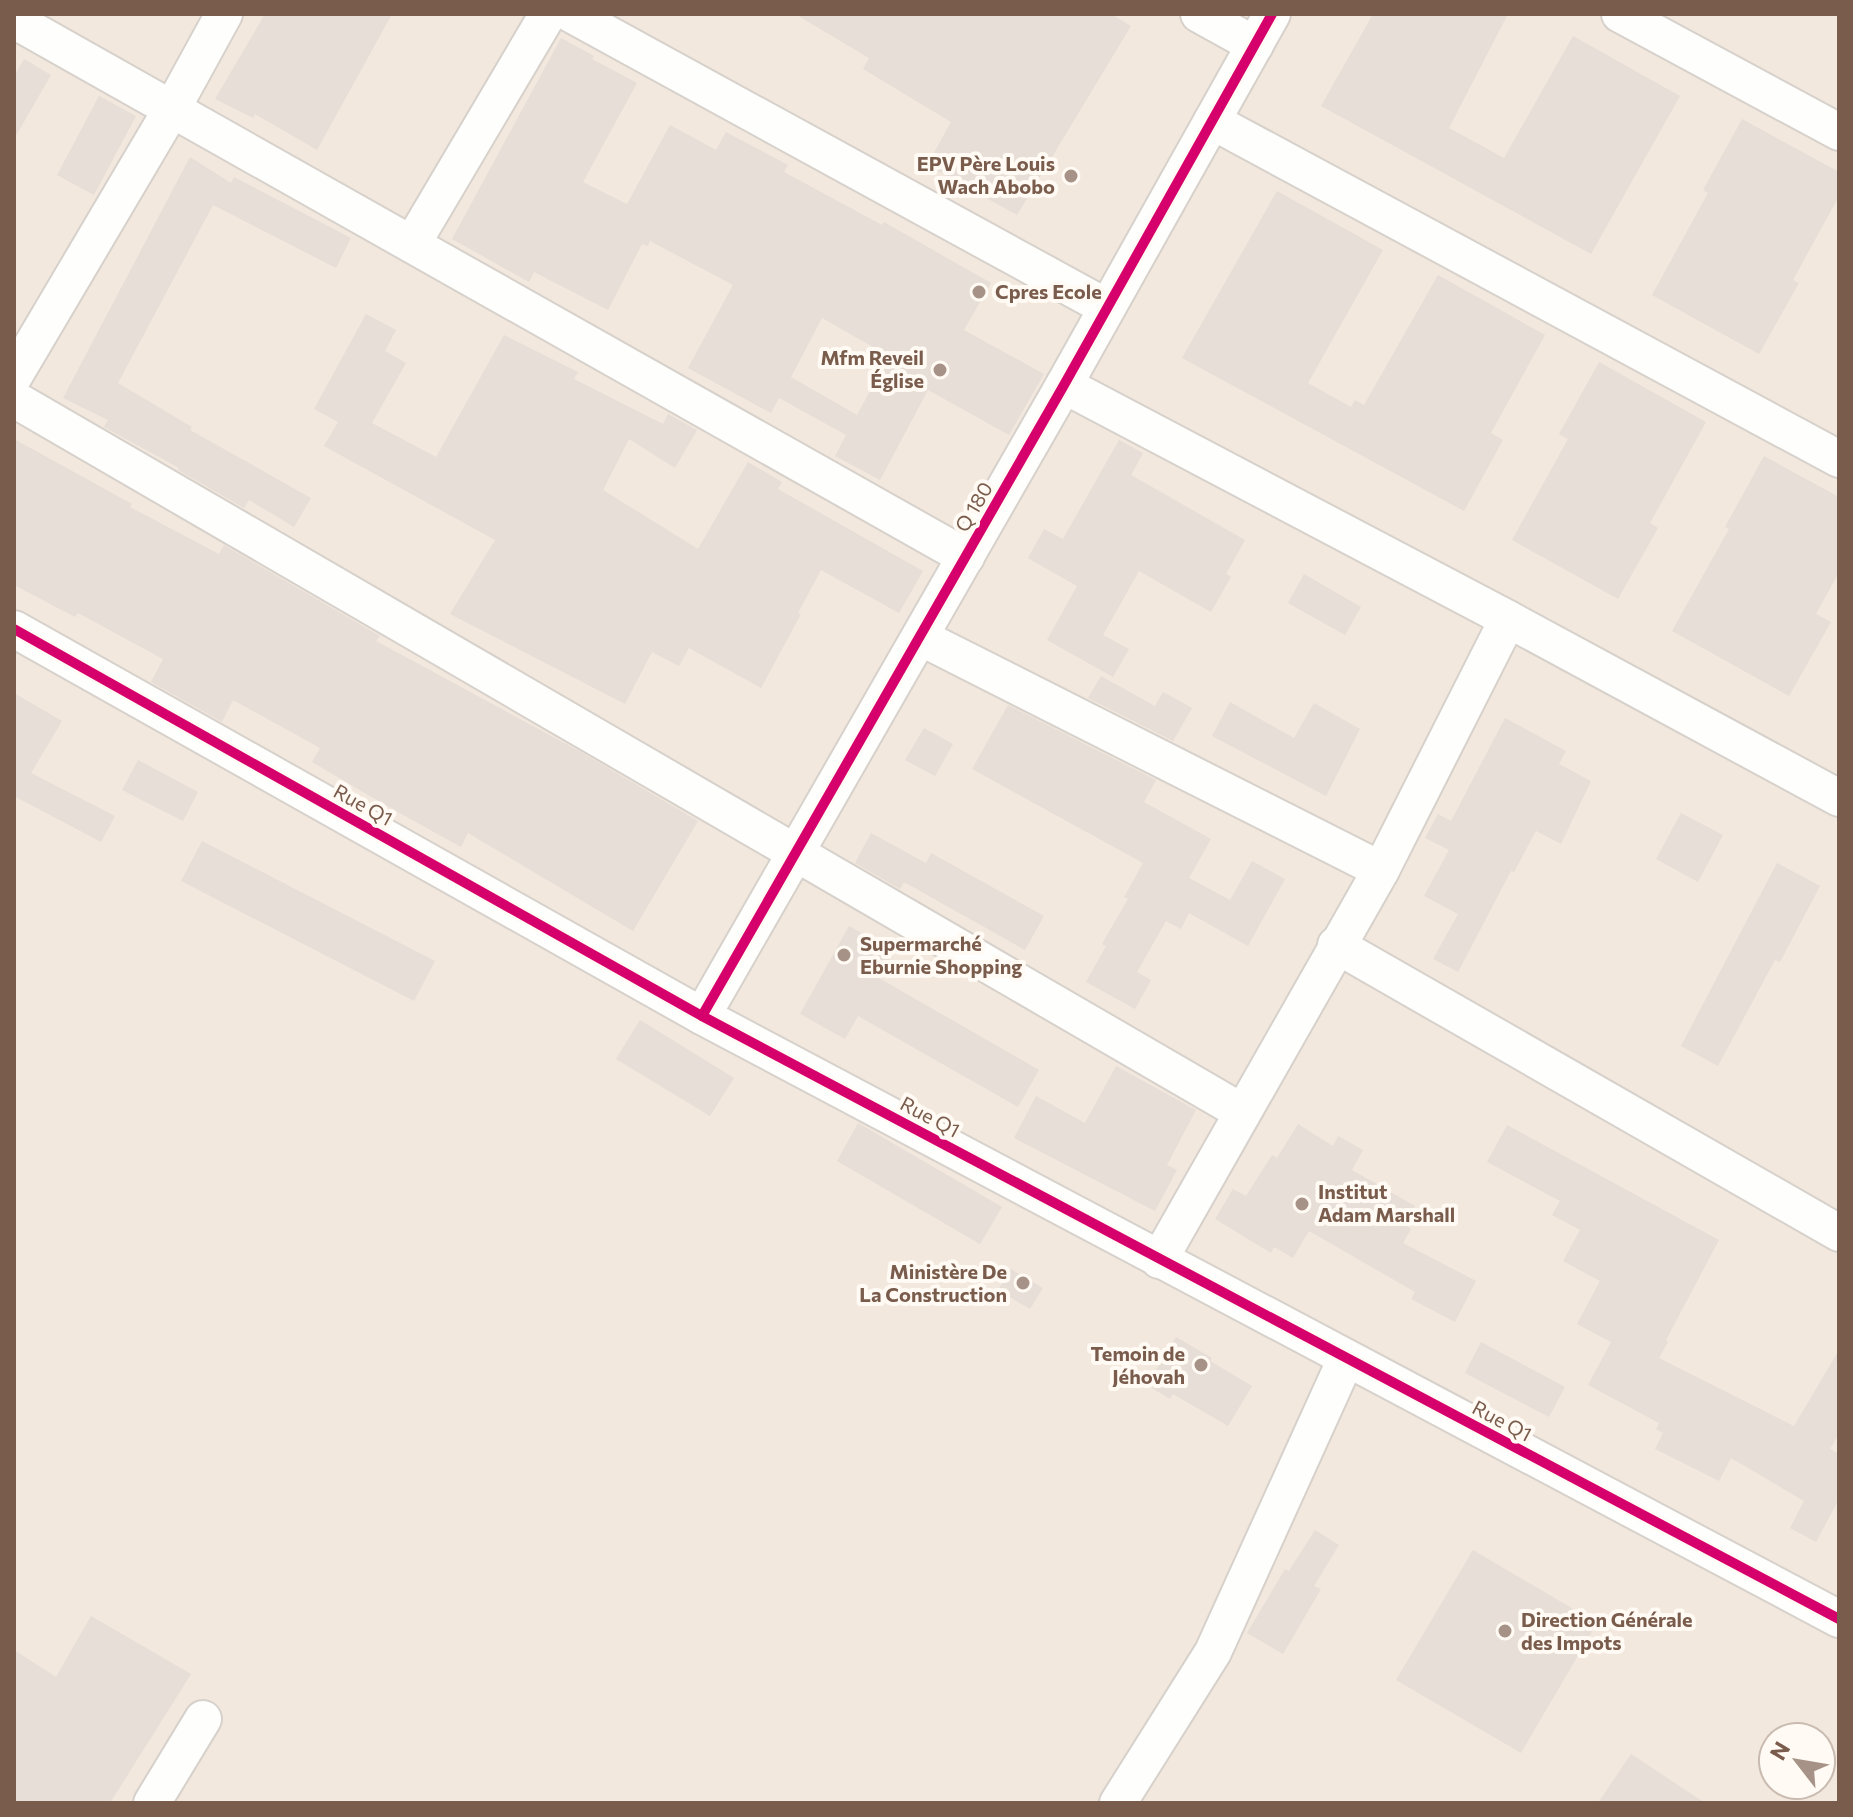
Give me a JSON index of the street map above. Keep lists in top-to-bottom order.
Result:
{
  "streets": {
    "street": ["Q 180", "Rue Q1"]
  },
  "crossings": [
    ["Q 180", "Rue Q1"]
  ],
  "places": [
    "EPV Père Louis Wach Abobo",
    "Cpres Ecole",
    "Mfm Reveil Église",
    "Supermarché Eburnie Shopping",
    "Institut Adam Marshall",
    "Ministère De La Construction",
    "Temoin de Jéhovah",
    "Direction Générale des Impots"
  ],
  "north": "top left"
}
